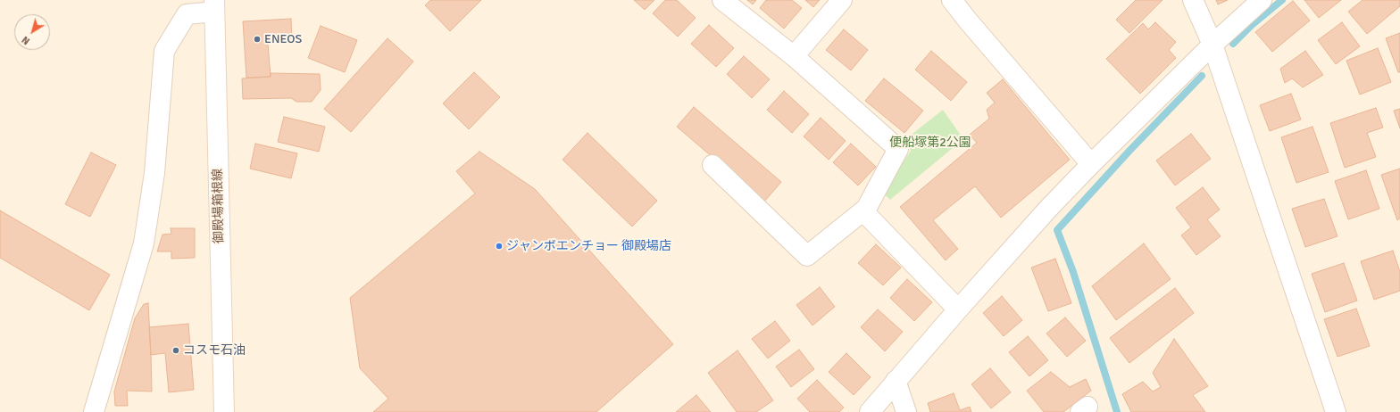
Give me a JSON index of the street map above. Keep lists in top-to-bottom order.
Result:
{
  "streets": {
    "street": ["御殿場箱根線"]
  },
  "parks": ["便船塚第2公園"],
  "places": ["ENEOS", "ジャンボエンチョー 御殿場店", "コスモ石油"],
  "north": "bottom left"
}
